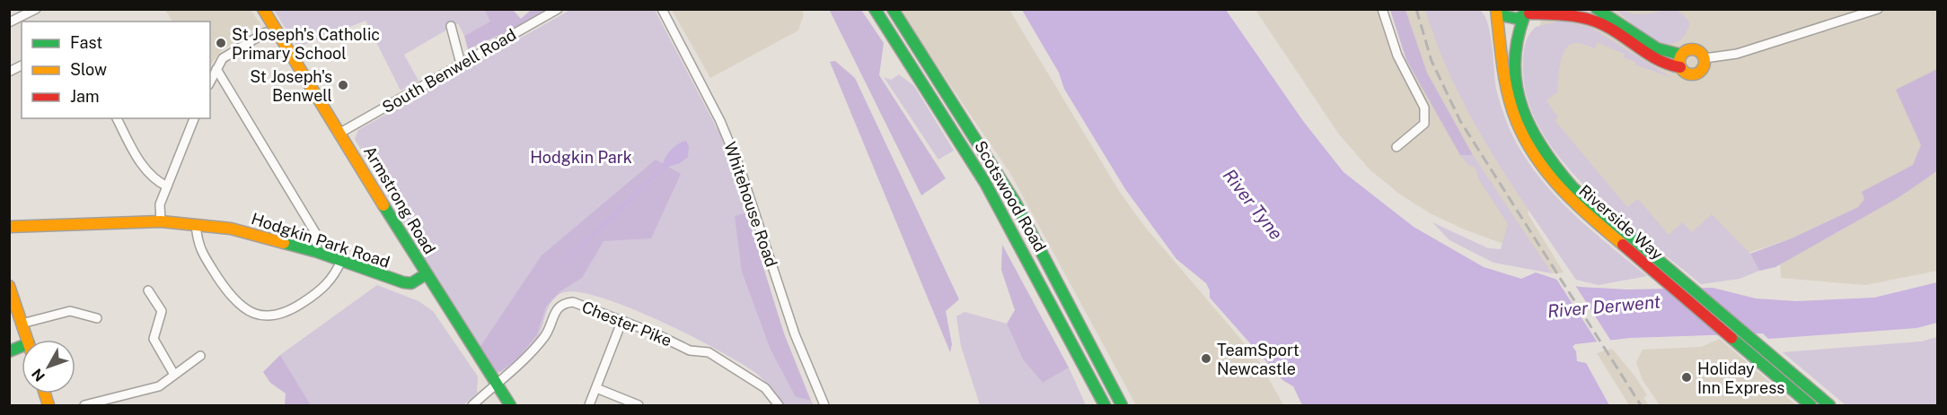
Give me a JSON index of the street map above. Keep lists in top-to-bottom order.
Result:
{
  "streets": {
    "main road": [
      "Scotswood Road",
      "Armstrong Road",
      "Riverside Way",
      "Hodgkin Park Road"
    ],
    "street": ["South Benwell Road", "Whitehouse Road", "Chester Pike"]
  },
  "crossings": [
    ["South Benwell Road", "Armstrong Road"],
    ["Armstrong Road", "Hodgkin Park Road"],
    ["Armstrong Road", "Chester Pike"]
  ],
  "water": ["River Tyne", "River Derwent"],
  "parks": ["Hodgkin Park"],
  "places": [
    "St Joseph's Catholic Primary School",
    "St Joseph's Benwell",
    "TeamSport Newcastle",
    "Holiday Inn Express"
  ],
  "legend": ["Fast", "Slow", "Jam"],
  "north": "bottom left"
}
